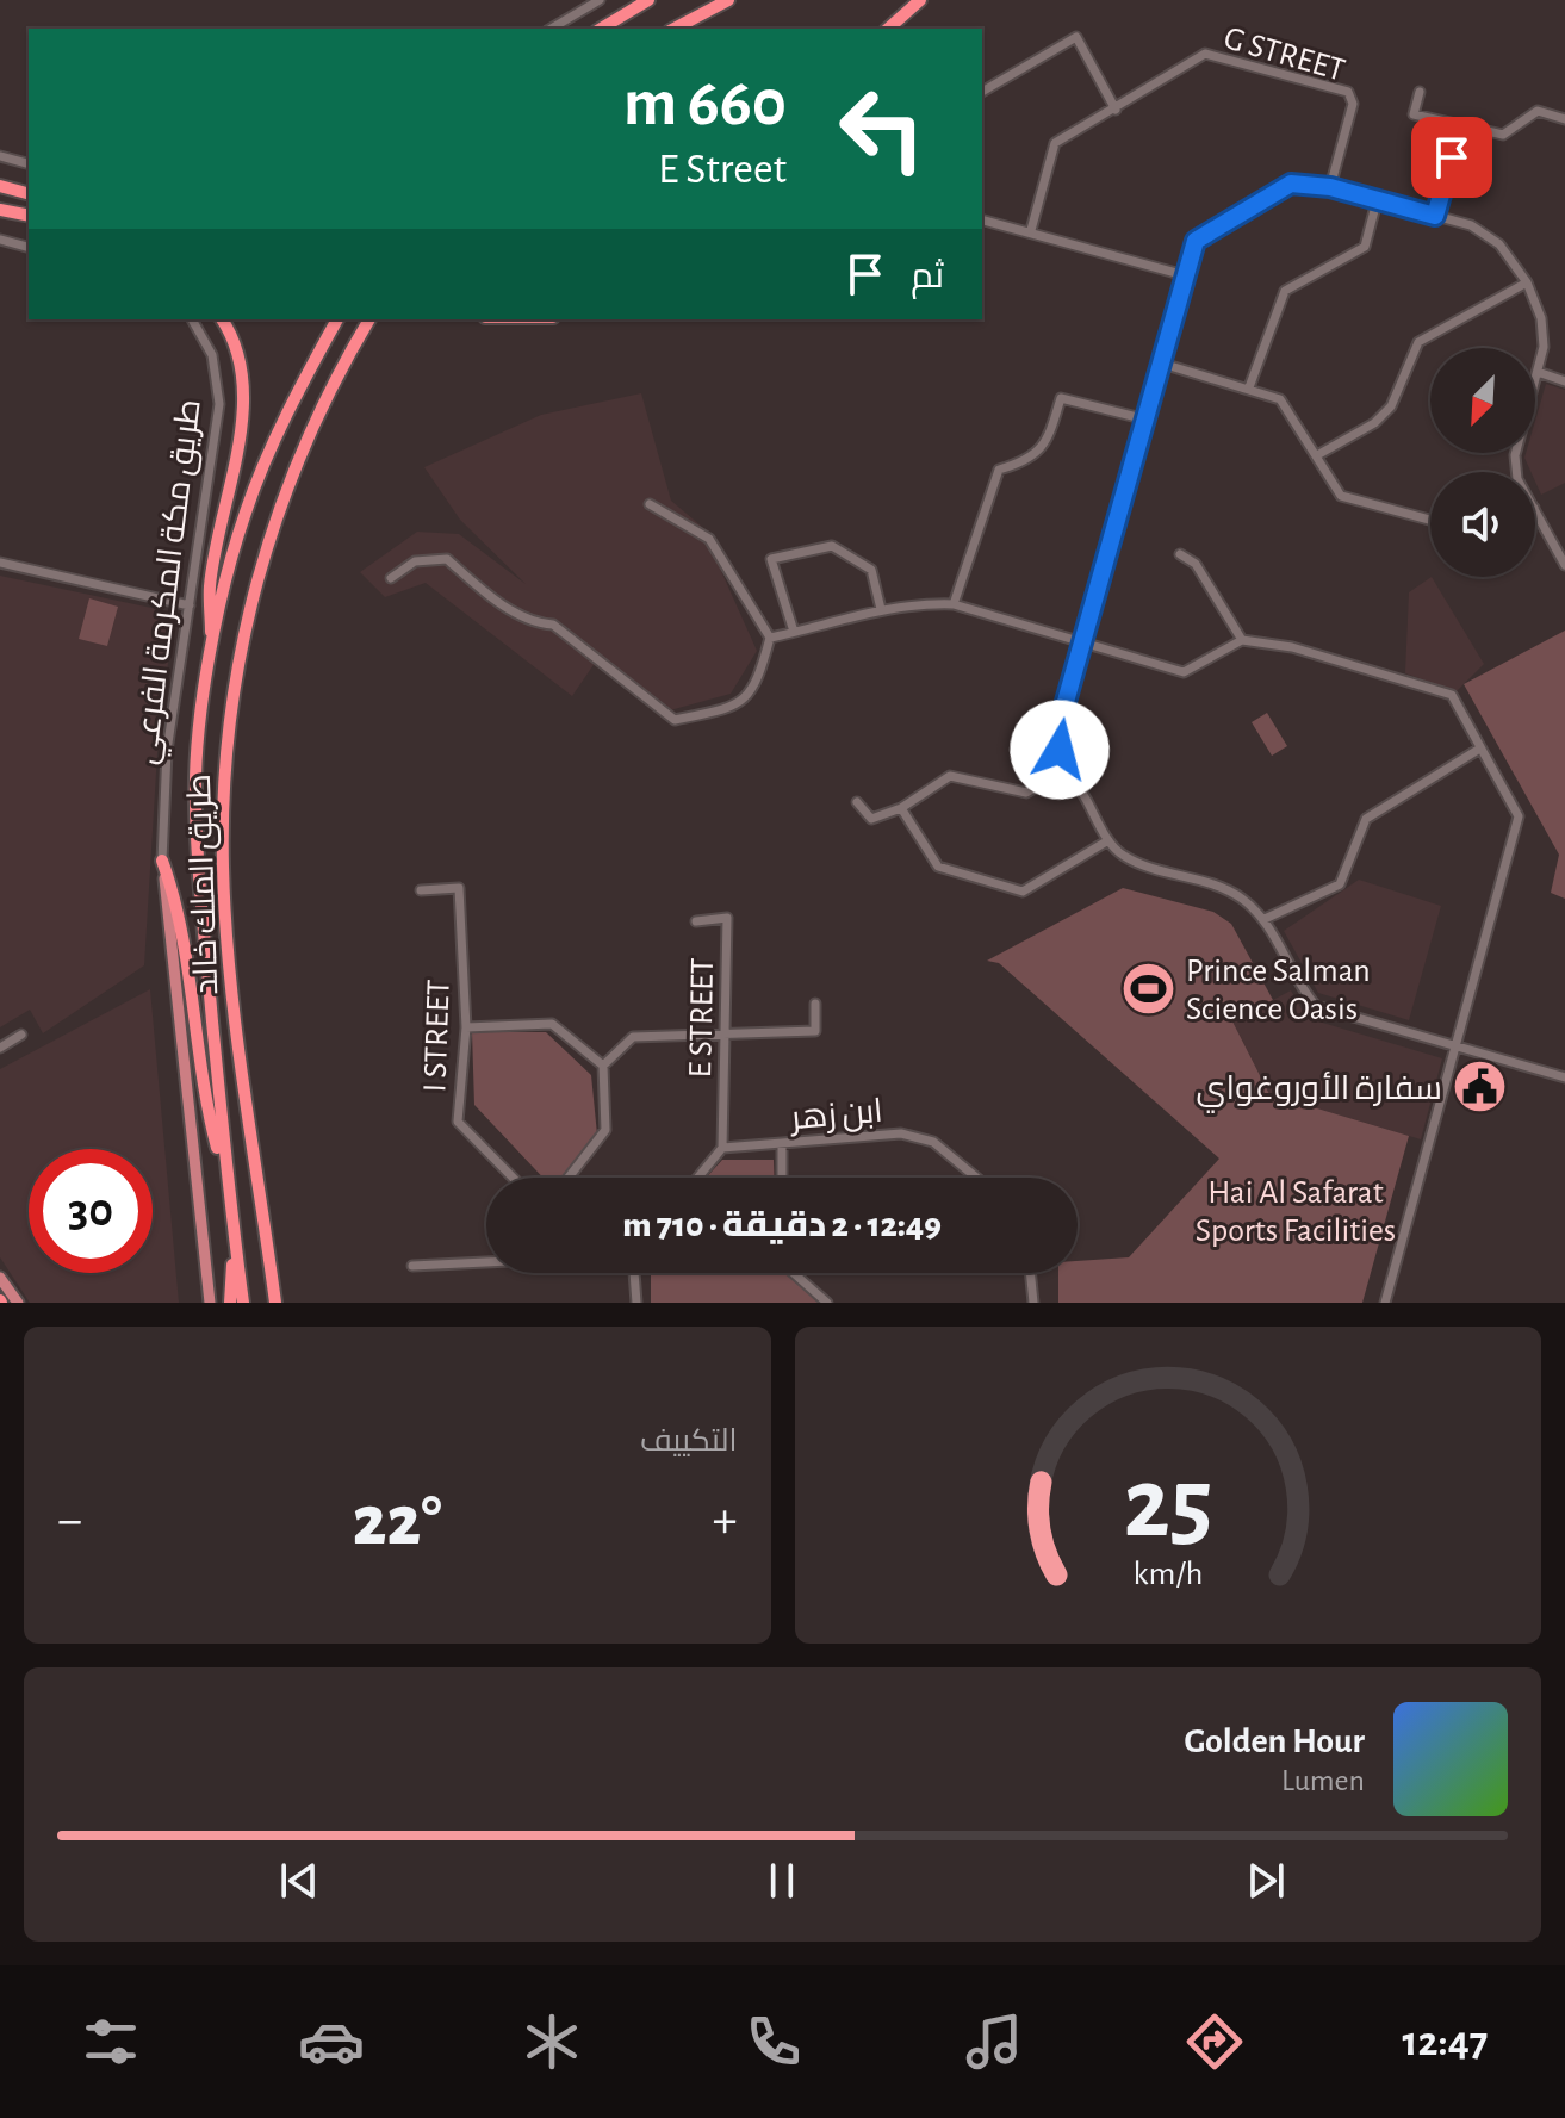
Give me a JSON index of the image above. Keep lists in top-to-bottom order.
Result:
{
  "streets": {
    "highway": ["طريق الملك خالد"],
    "street": [
      "G STREET",
      "طريق مكة المكرمة الفرعي",
      "E STREET",
      "I STREET",
      "ابن زهر"
    ]
  },
  "crossings": [
    ["E STREET", "ابن زهر"]
  ],
  "parks": ["Hai Al Safarat Sports Facilities"],
  "places": {
    "sports": ["Prince Salman Science Oasis"],
    "public building": ["سفارة الأوروغواي"]
  },
  "north": "bottom left",
  "page": {
    "turn": ["660 m", "E Street"],
    "then": "ثم",
    "limit": "30",
    "trip": "12:49 · 2 دقيقة · 710 m",
    "tile": "التكييف",
    "heat": ["−", "22°", "+"],
    "song": ["Golden Hour", "Lumen"],
    "tabs": "12:47",
    "gauge": ["25", "km/h"]
  }
}
